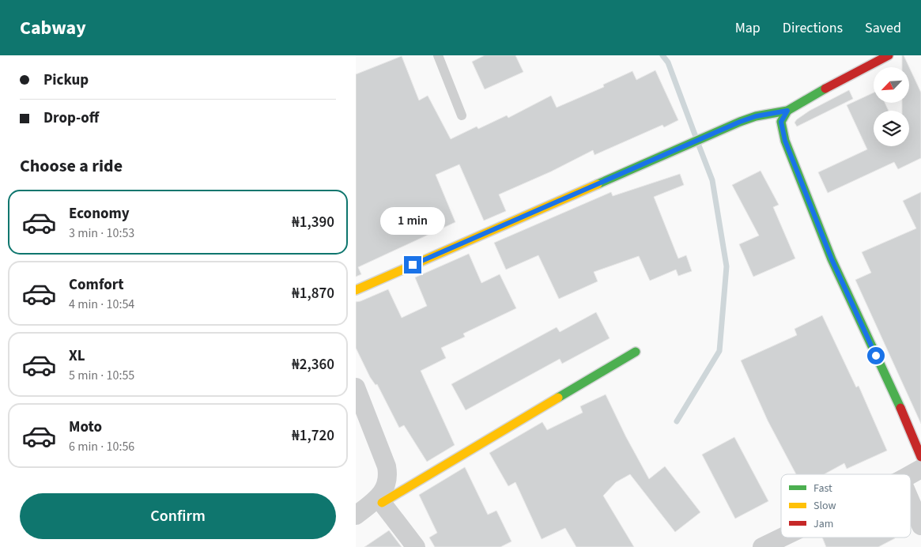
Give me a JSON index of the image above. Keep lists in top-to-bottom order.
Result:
{
  "legend": ["Fast", "Slow", "Jam"],
  "north": "bottom left",
  "page": {
    "header": "Cabway",
    "nav": ["Map", "Directions", "Saved"],
    "banner": ["Pickup", "Drop-off"],
    "heading": "Choose a ride",
    "list": [
      {
        "name": "Economy",
        "note": "3 min · 10:53",
        "value": "₦1,390"
      },
      {
        "name": "Comfort",
        "note": "4 min · 10:54",
        "value": "₦1,870"
      },
      {
        "name": "XL",
        "note": "5 min · 10:55",
        "value": "₦2,360"
      },
      {
        "name": "Moto",
        "note": "6 min · 10:56",
        "value": "₦1,720"
      }
    ],
    "bubble": "1 min",
    "buttons": "Confirm"
  }
}
